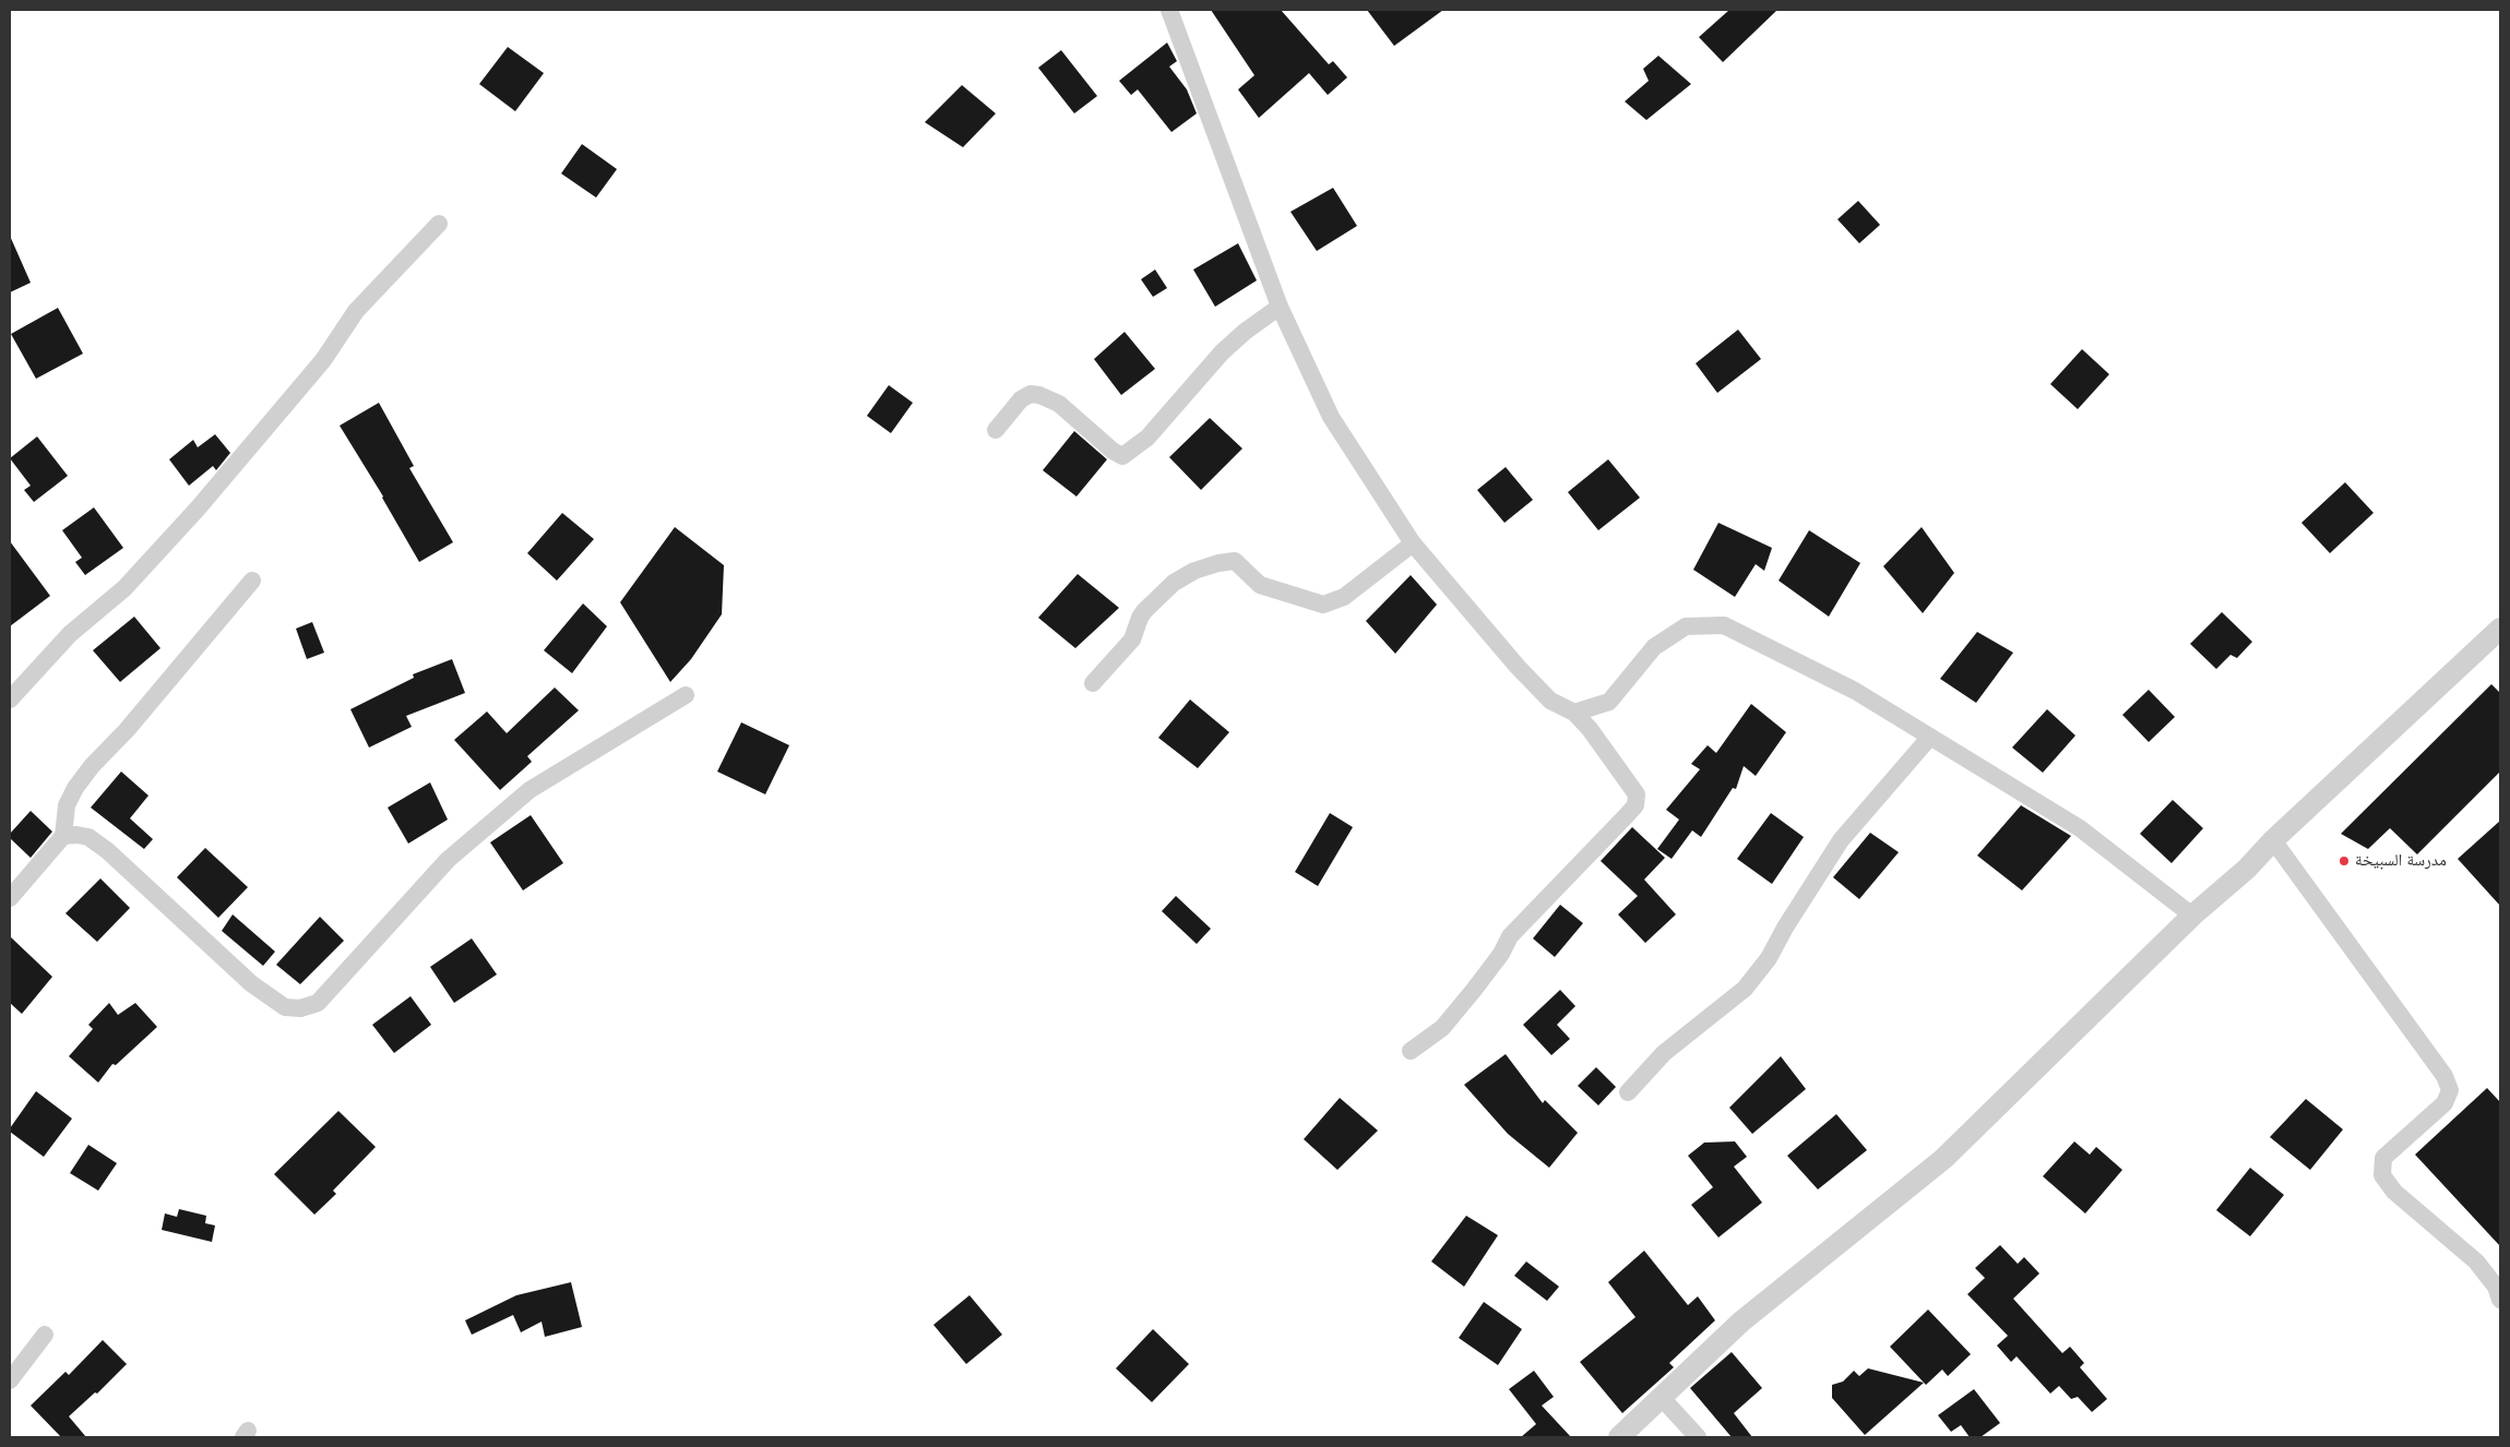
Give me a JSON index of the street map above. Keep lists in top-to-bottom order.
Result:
{
  "places": ["مدرسة السبيخة"]
}
